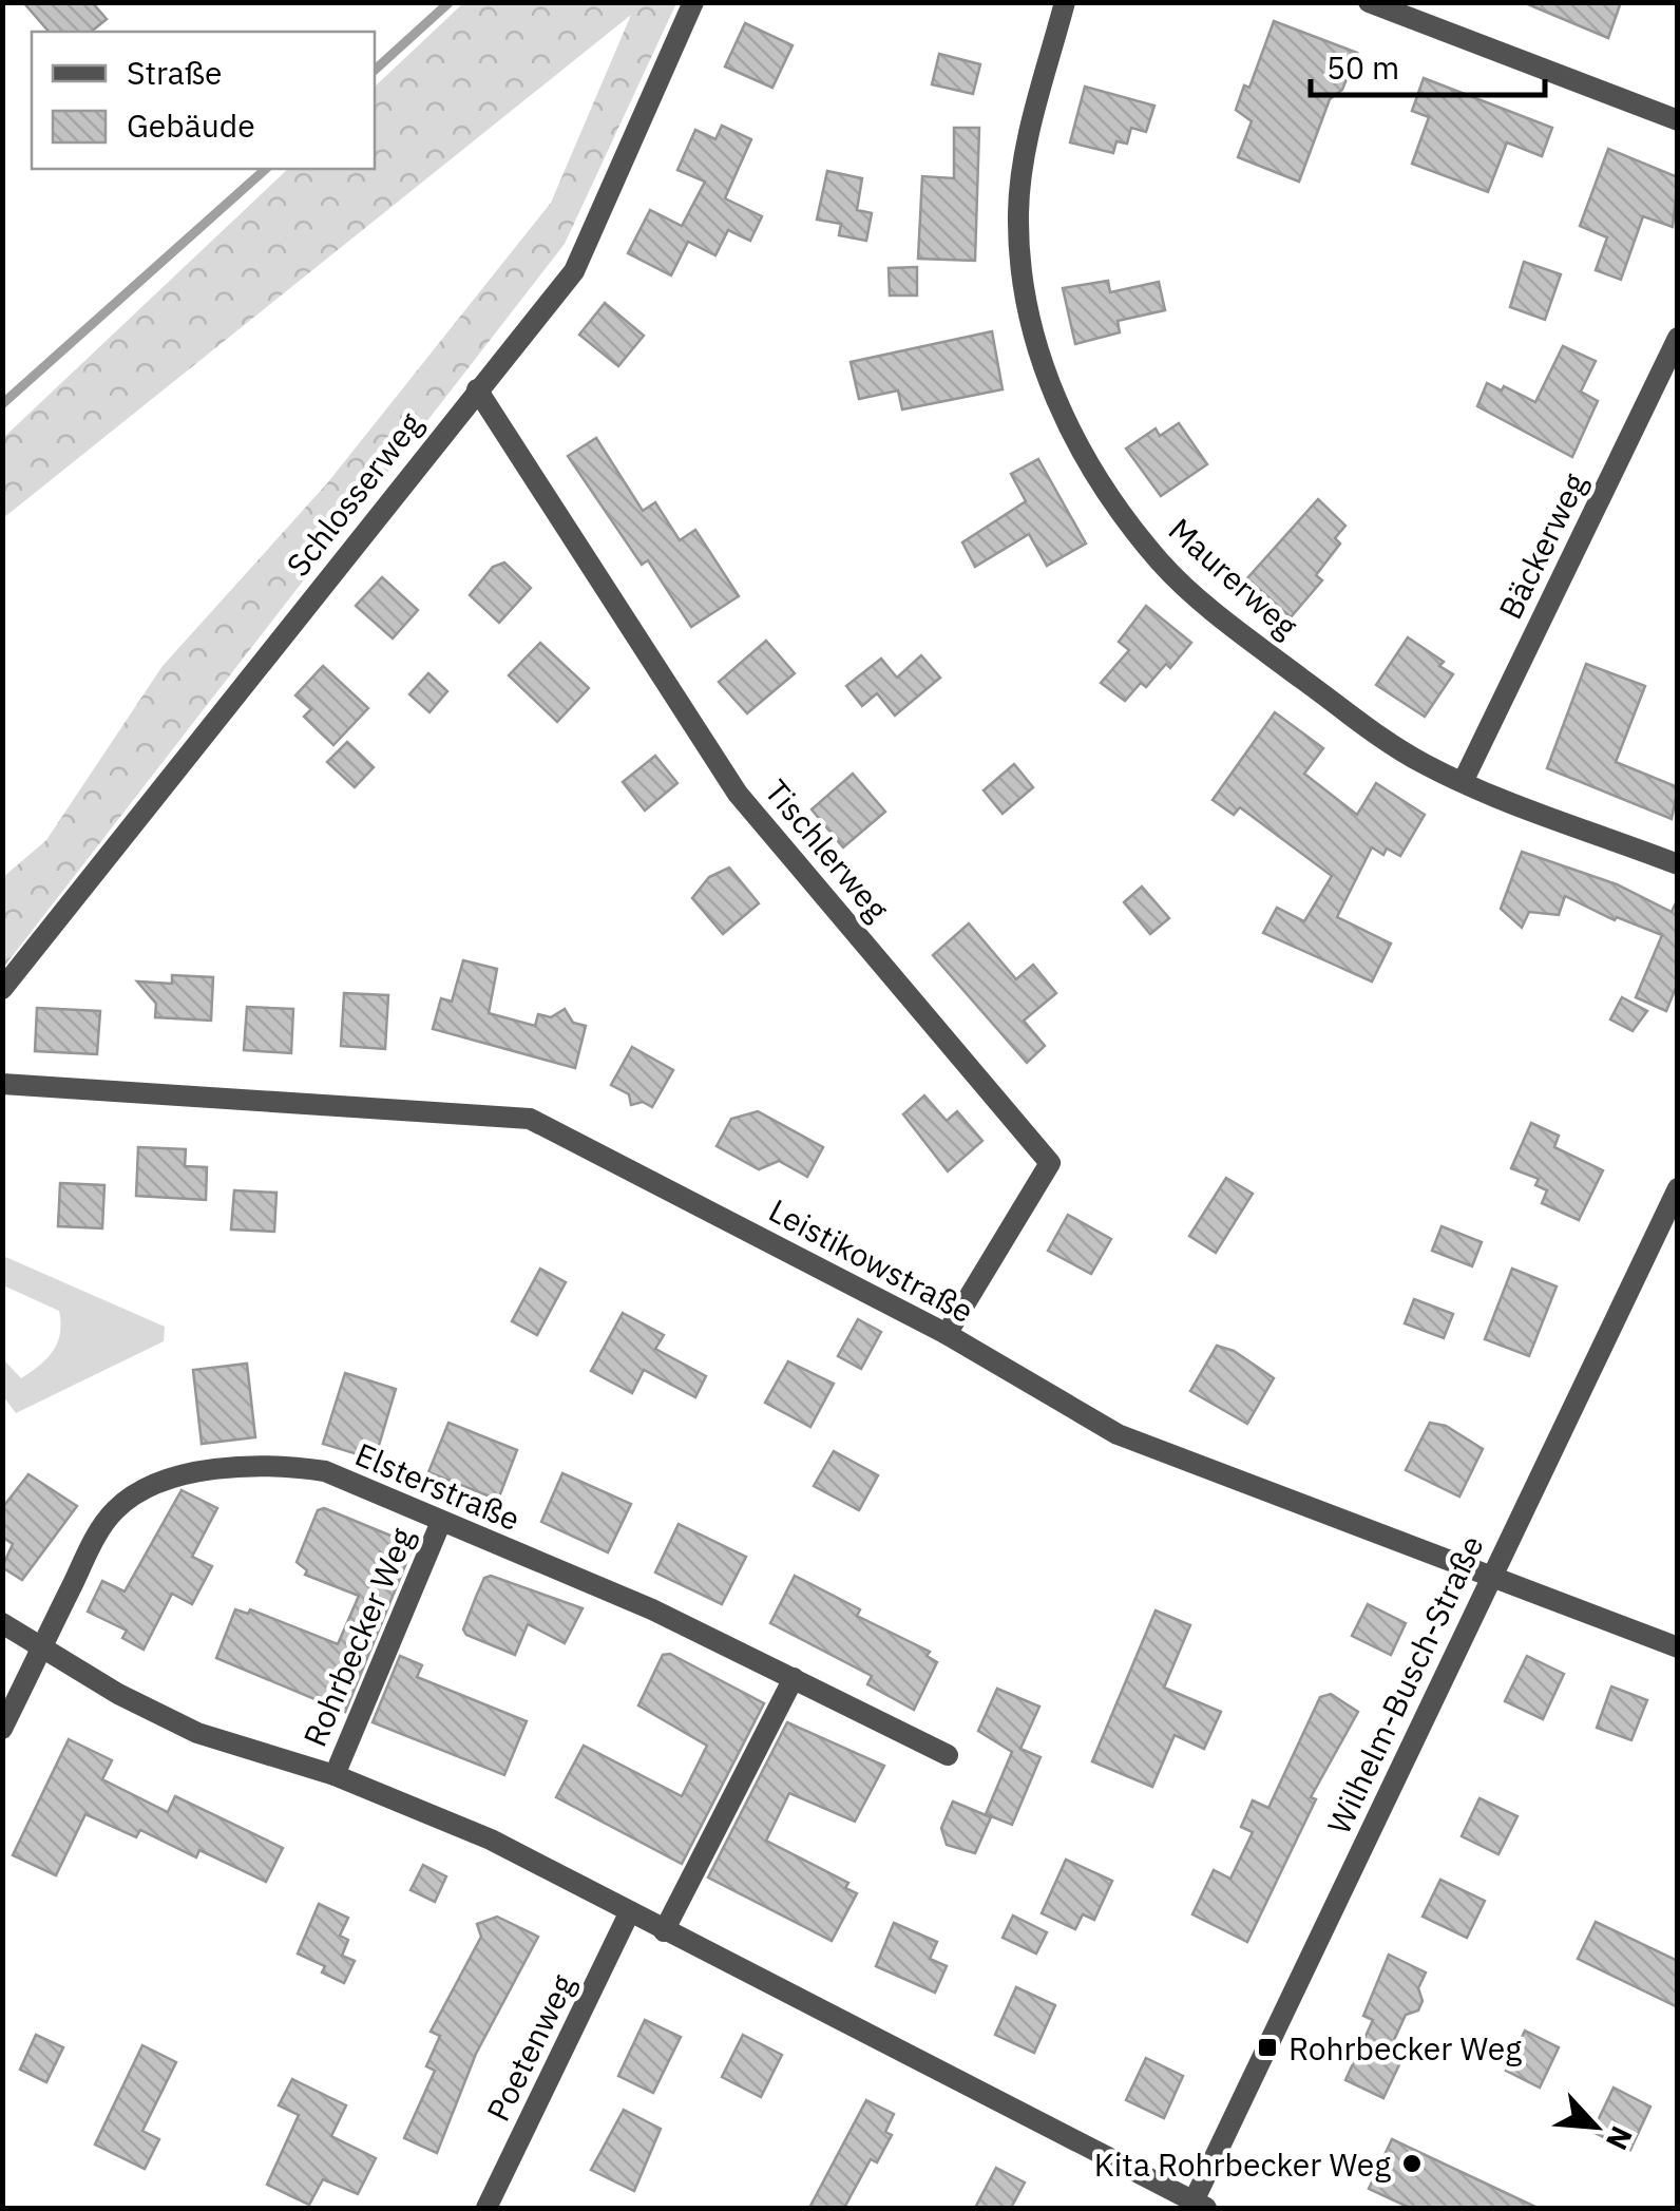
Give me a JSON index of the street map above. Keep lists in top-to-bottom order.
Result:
{
  "streets": {
    "street": [
      "Schlosserweg",
      "Bäckerweg",
      "Maurerweg",
      "Tischlerweg",
      "Leistikowstraße",
      "Elsterstraße",
      "Rohrbecker Weg",
      "Wilhelm-Busch-Straße",
      "Poetenweg"
    ]
  },
  "crossings": [
    ["Schlosserweg", "Tischlerweg"],
    ["Bäckerweg", "Maurerweg"],
    ["Tischlerweg", "Leistikowstraße"],
    ["Leistikowstraße", "Wilhelm-Busch-Straße"],
    ["Elsterstraße", "Rohrbecker Weg"],
    ["Rohrbecker Weg", "Wilhelm-Busch-Straße"],
    ["Rohrbecker Weg", "Poetenweg"]
  ],
  "places": {
    "transit": ["Rohrbecker Weg"],
    "other": ["Kita Rohrbecker Weg"]
  },
  "legend": ["Straße", "Gebäude"],
  "scale_bar": "50 m",
  "north": "bottom right"
}
